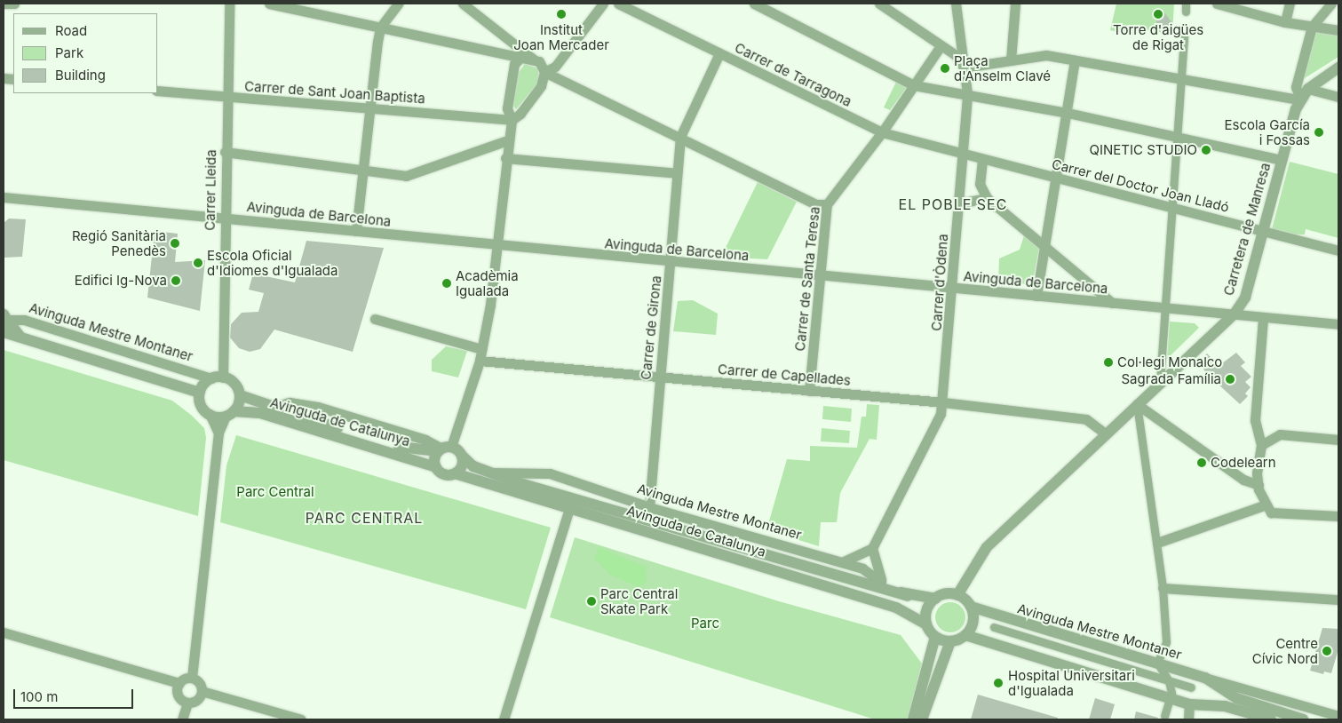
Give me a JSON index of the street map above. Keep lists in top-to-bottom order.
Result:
{
  "streets": {
    "street": [
      "Carrer de Tarragona",
      "Carrer de Sant Joan Baptista",
      "Carrer del Doctor Joan Lladó",
      "Carrer Lleida",
      "Avinguda de Barcelona",
      "Carretera de Manresa",
      "Carrer de Santa Teresa",
      "Carrer d'Òdena",
      "Carrer de Girona",
      "Avinguda Mestre Montaner",
      "Carrer de Capellades",
      "Avinguda de Catalunya"
    ]
  },
  "crossings": [
    ["Carrer de Tarragona", "Carrer del Doctor Joan Lladó"],
    ["Carrer de Tarragona", "Carrer de Santa Teresa"],
    ["Carrer de Tarragona", "Carrer d'Òdena"],
    ["Carrer de Tarragona", "Carrer de Girona"],
    ["Carrer de Sant Joan Baptista", "Carrer Lleida"],
    ["Carrer del Doctor Joan Lladó", "Carretera de Manresa"],
    ["Carrer del Doctor Joan Lladó", "Carrer d'Òdena"],
    ["Carrer Lleida", "Avinguda de Barcelona"],
    ["Carrer Lleida", "Avinguda Mestre Montaner"],
    ["Carrer Lleida", "Avinguda de Catalunya"],
    ["Avinguda de Barcelona", "Carretera de Manresa"],
    ["Avinguda de Barcelona", "Carrer de Santa Teresa"],
    ["Avinguda de Barcelona", "Carrer d'Òdena"],
    ["Avinguda de Barcelona", "Carrer de Girona"],
    ["Carretera de Manresa", "Avinguda Mestre Montaner"],
    ["Carretera de Manresa", "Avinguda de Catalunya"],
    ["Carrer de Santa Teresa", "Carrer de Capellades"],
    ["Carrer d'Òdena", "Carrer de Capellades"],
    ["Carrer de Girona", "Avinguda Mestre Montaner"],
    ["Carrer de Girona", "Carrer de Capellades"],
    ["Avinguda Mestre Montaner", "Avinguda de Catalunya"]
  ],
  "districts": ["EL POBLE SEC", "PARC CENTRAL"],
  "parks": ["Parc Central", "Parc"],
  "places": [
    "Institut Joan Mercader",
    "Torre d'aigües de Rigat",
    "Plaça d'Anselm Clavé",
    "Escola García i Fossas",
    "QINETIC STUDIO",
    "Regió Sanitària Penedès",
    "Escola Oficial d'Idiomes d'Igualada",
    "Edifici Ig-Nova",
    "Acadèmia Igualada",
    "Col·legi Monalco",
    "Sagrada Família",
    "Codelearn",
    "Parc Central Skate Park",
    "Centre Cívic Nord",
    "Hospital Universitari d'Igualada"
  ],
  "legend": ["Road", "Park", "Building"],
  "scale_bar": "100 m"
}
